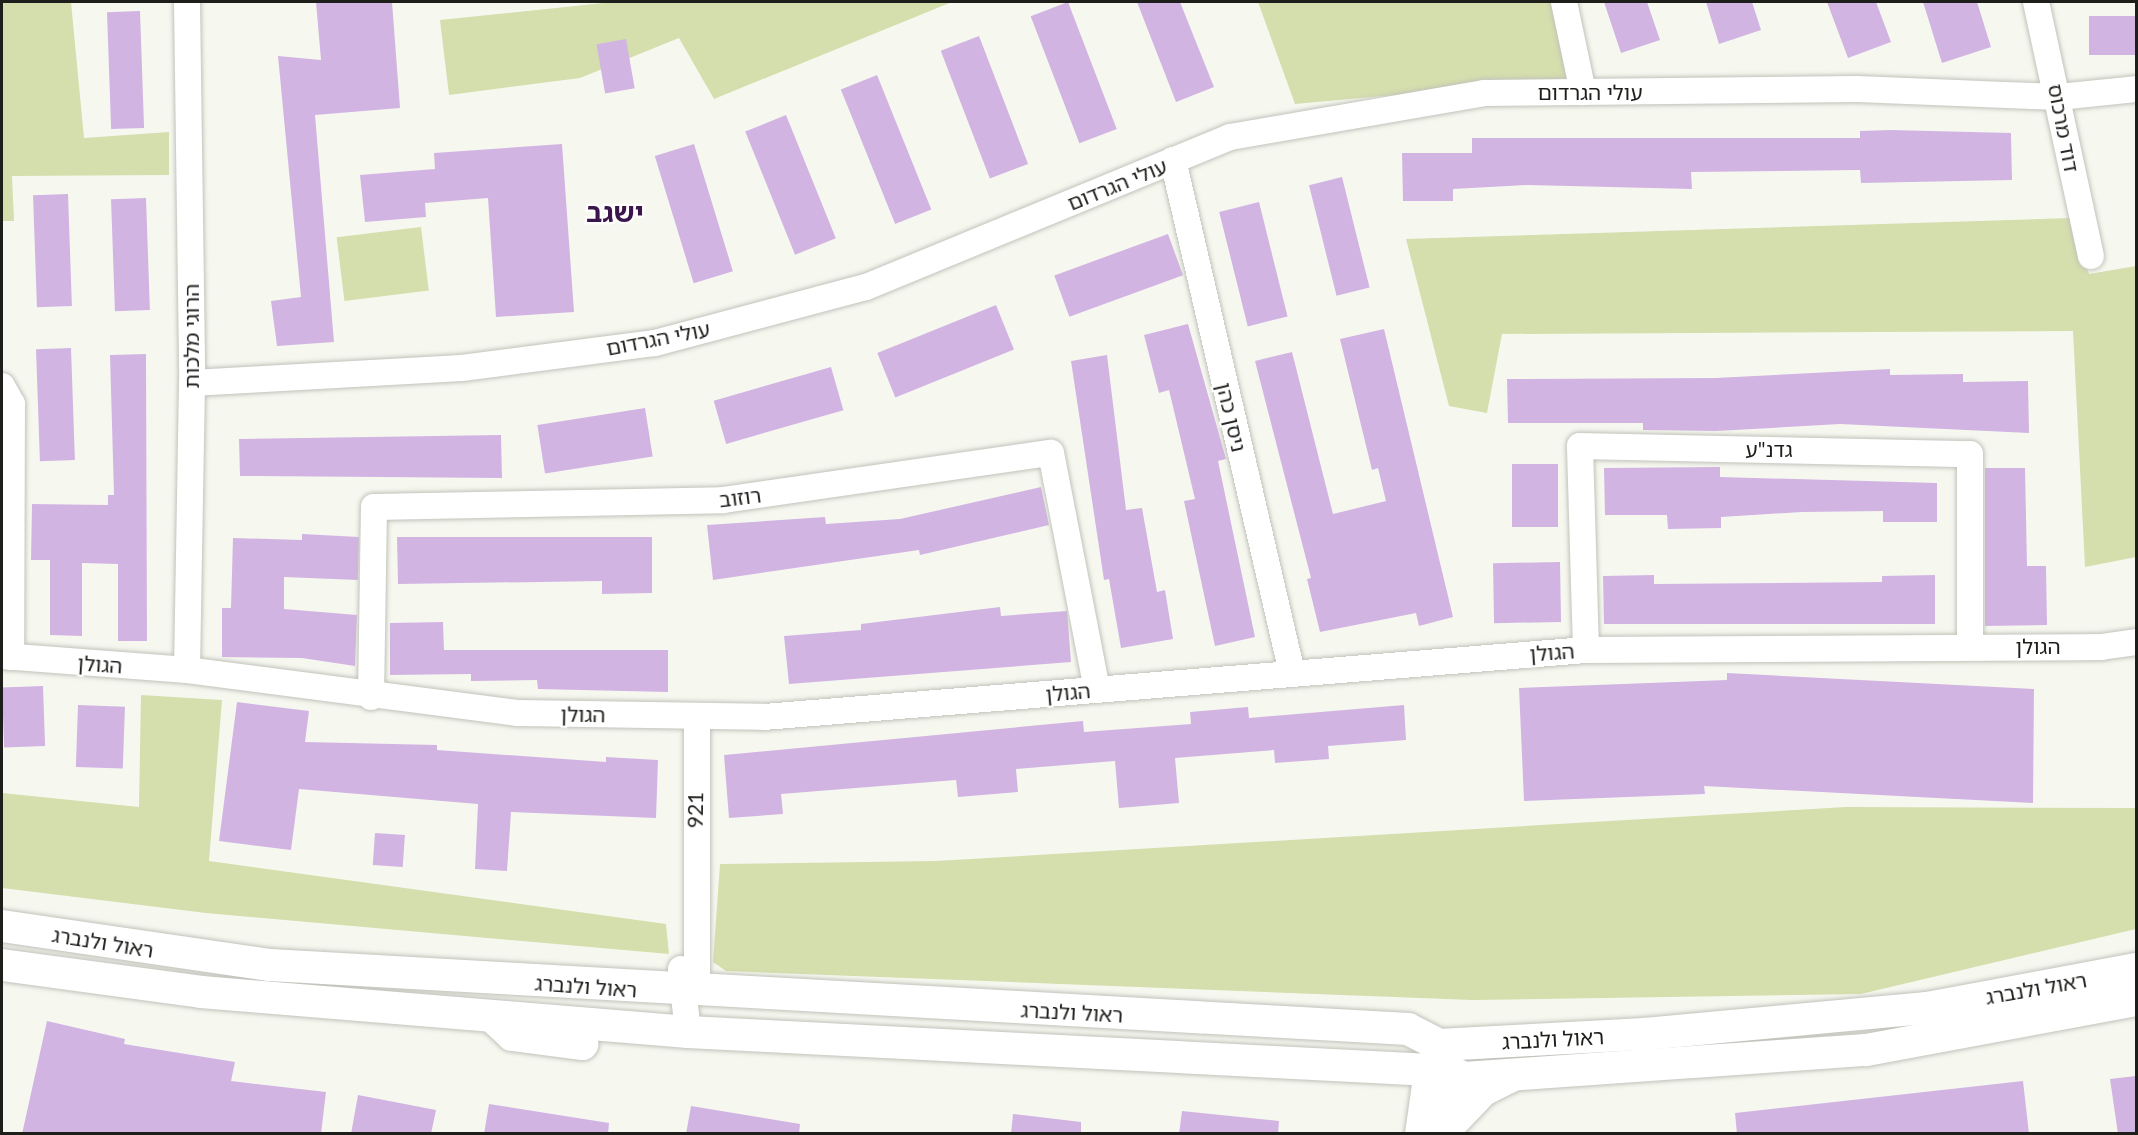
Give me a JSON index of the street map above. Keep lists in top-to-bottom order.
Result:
{
  "streets": {
    "street": [
      "עולי הגרדום",
      "דוד מרכוס",
      "הרוגי מלכות",
      "ניסן כהן",
      "גדנ\"ע",
      "רוזוב",
      "הגולן",
      "921",
      "ראול ולנברג"
    ]
  },
  "crossings": [
    ["עולי הגרדום", "דוד מרכוס"],
    ["עולי הגרדום", "הרוגי מלכות"],
    ["עולי הגרדום", "ניסן כהן"],
    ["הרוגי מלכות", "הגולן"],
    ["ניסן כהן", "הגולן"],
    ["גדנ\"ע", "הגולן"],
    ["רוזוב", "הגולן"],
    ["הגולן", "921"],
    ["921", "ראול ולנברג"]
  ],
  "districts": ["ישגב"]
}
